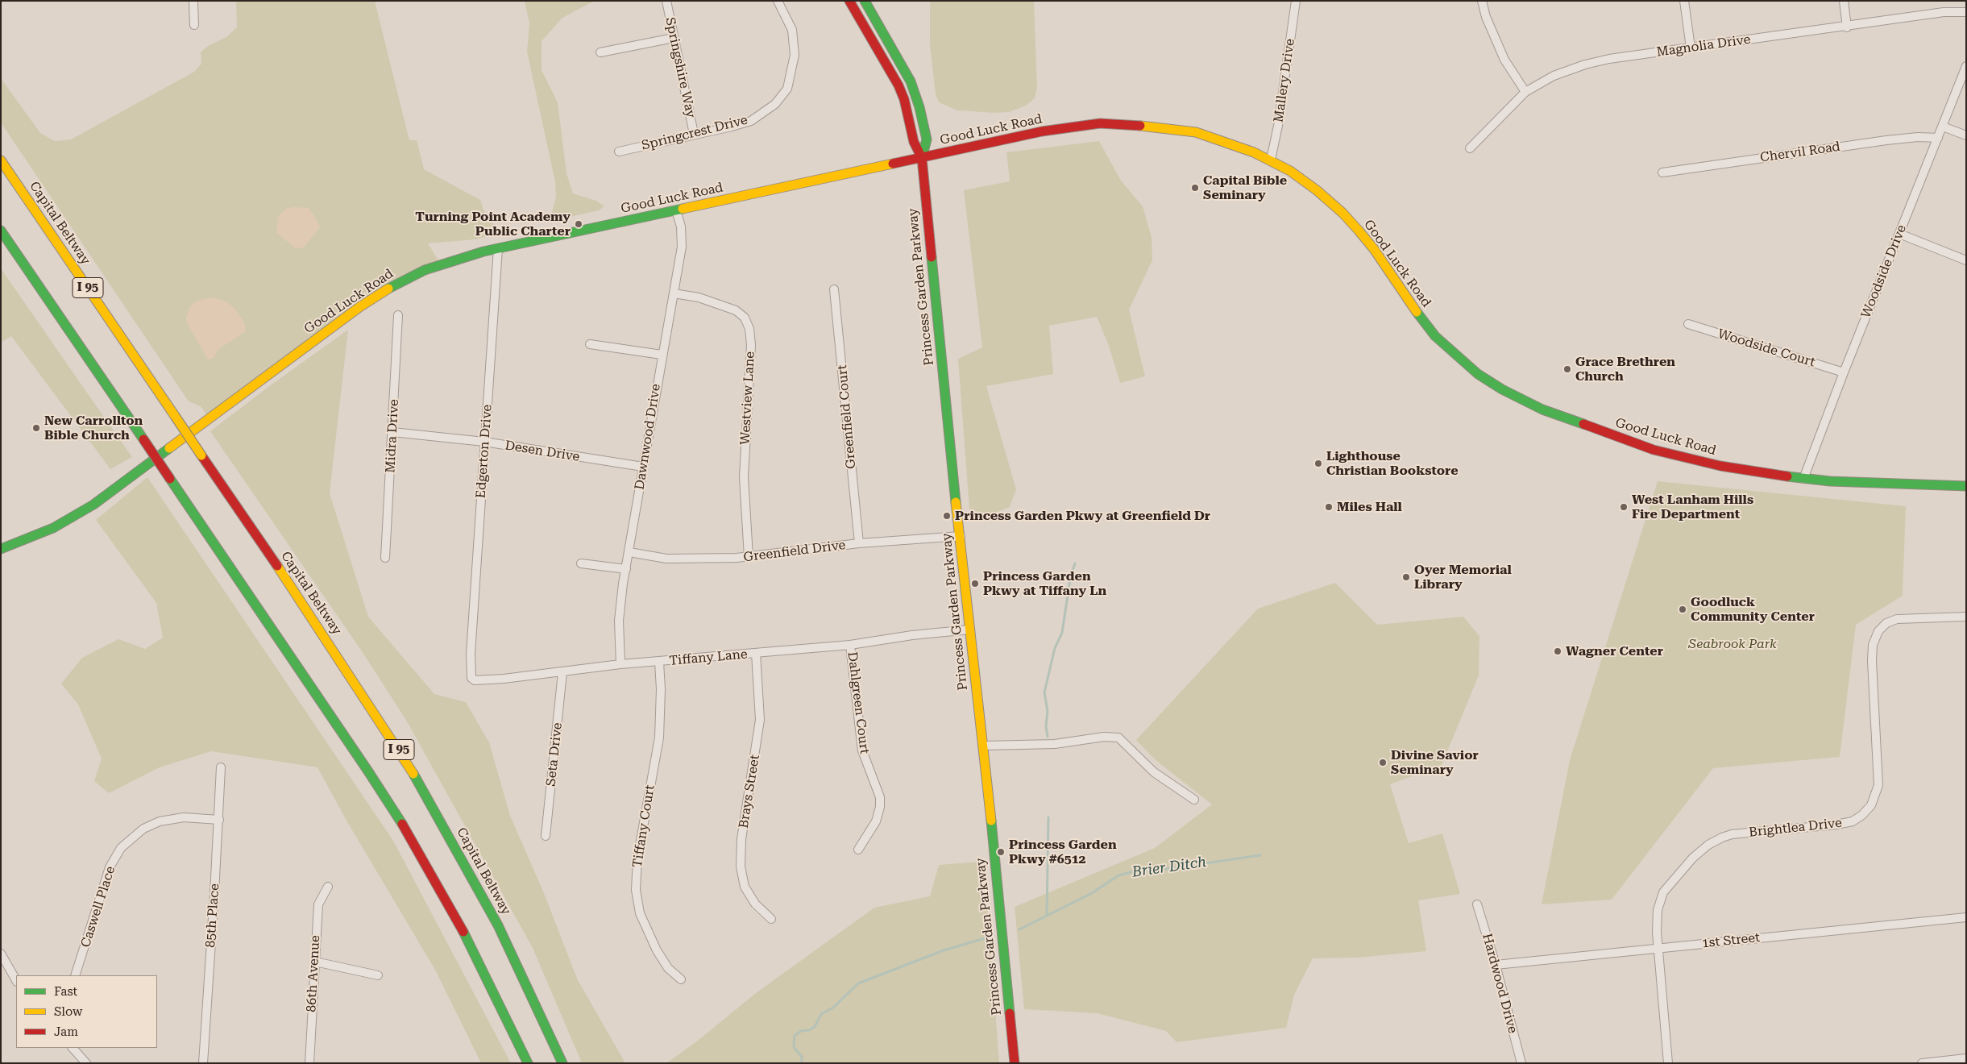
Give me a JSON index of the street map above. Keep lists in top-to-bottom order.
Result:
{
  "streets": {
    "main road": [
      "Good Luck Road",
      "Capital Beltway",
      "Princess Garden Parkway",
      "I 95"
    ],
    "street": [
      "Magnolia Drive",
      "Springshire Way",
      "Mallery Drive",
      "Springcrest Drive",
      "Chervil Road",
      "Woodside Drive",
      "Woodside Court",
      "Westview Lane",
      "Greenfield Court",
      "Midra Drive",
      "Dawnwood Drive",
      "Edgerton Drive",
      "Desen Drive",
      "Greenfield Drive",
      "Tiffany Lane",
      "Dahlgreen Court",
      "Seta Drive",
      "Brays Street",
      "Tiffany Court",
      "Brightlea Drive",
      "Caswell Place",
      "85th Place",
      "1st Street",
      "86th Avenue",
      "Hardwood Drive"
    ]
  },
  "crossings": [
    ["Springshire Way", "Springcrest Drive"],
    ["Mallery Drive", "Good Luck Road"],
    ["Good Luck Road", "Woodside Drive"],
    ["Good Luck Road", "Princess Garden Parkway"],
    ["Good Luck Road", "Dawnwood Drive"],
    ["Good Luck Road", "Edgerton Drive"],
    ["Chervil Road", "Woodside Drive"],
    ["Woodside Drive", "Woodside Court"],
    ["Princess Garden Parkway", "Greenfield Drive"],
    ["Princess Garden Parkway", "Tiffany Lane"],
    ["Westview Lane", "Dawnwood Drive"],
    ["Westview Lane", "Greenfield Drive"],
    ["Greenfield Court", "Greenfield Drive"],
    ["Midra Drive", "Desen Drive"],
    ["Dawnwood Drive", "Desen Drive"],
    ["Dawnwood Drive", "Greenfield Drive"],
    ["Dawnwood Drive", "Tiffany Lane"],
    ["Edgerton Drive", "Desen Drive"],
    ["Edgerton Drive", "Tiffany Lane"],
    ["Tiffany Lane", "Dahlgreen Court"],
    ["Tiffany Lane", "Seta Drive"],
    ["Tiffany Lane", "Brays Street"],
    ["Tiffany Lane", "Tiffany Court"],
    ["Brightlea Drive", "1st Street"],
    ["Caswell Place", "85th Place"],
    ["1st Street", "Hardwood Drive"]
  ],
  "water": ["Brier Ditch"],
  "parks": ["Seabrook Park"],
  "places": [
    "Capital Bible Seminary",
    "Turning Point Academy Public Charter",
    "Grace Brethren Church",
    "New Carrollton Bible Church",
    "Lighthouse Christian Bookstore",
    "Miles Hall",
    "West Lanham Hills Fire Department",
    "Princess Garden Pkwy at Greenfield Dr",
    "Oyer Memorial Library",
    "Princess Garden Pkwy at Tiffany Ln",
    "Goodluck Community Center",
    "Wagner Center",
    "Divine Savior Seminary",
    "Princess Garden Pkwy #6512"
  ],
  "legend": ["Fast", "Slow", "Jam"]
}
